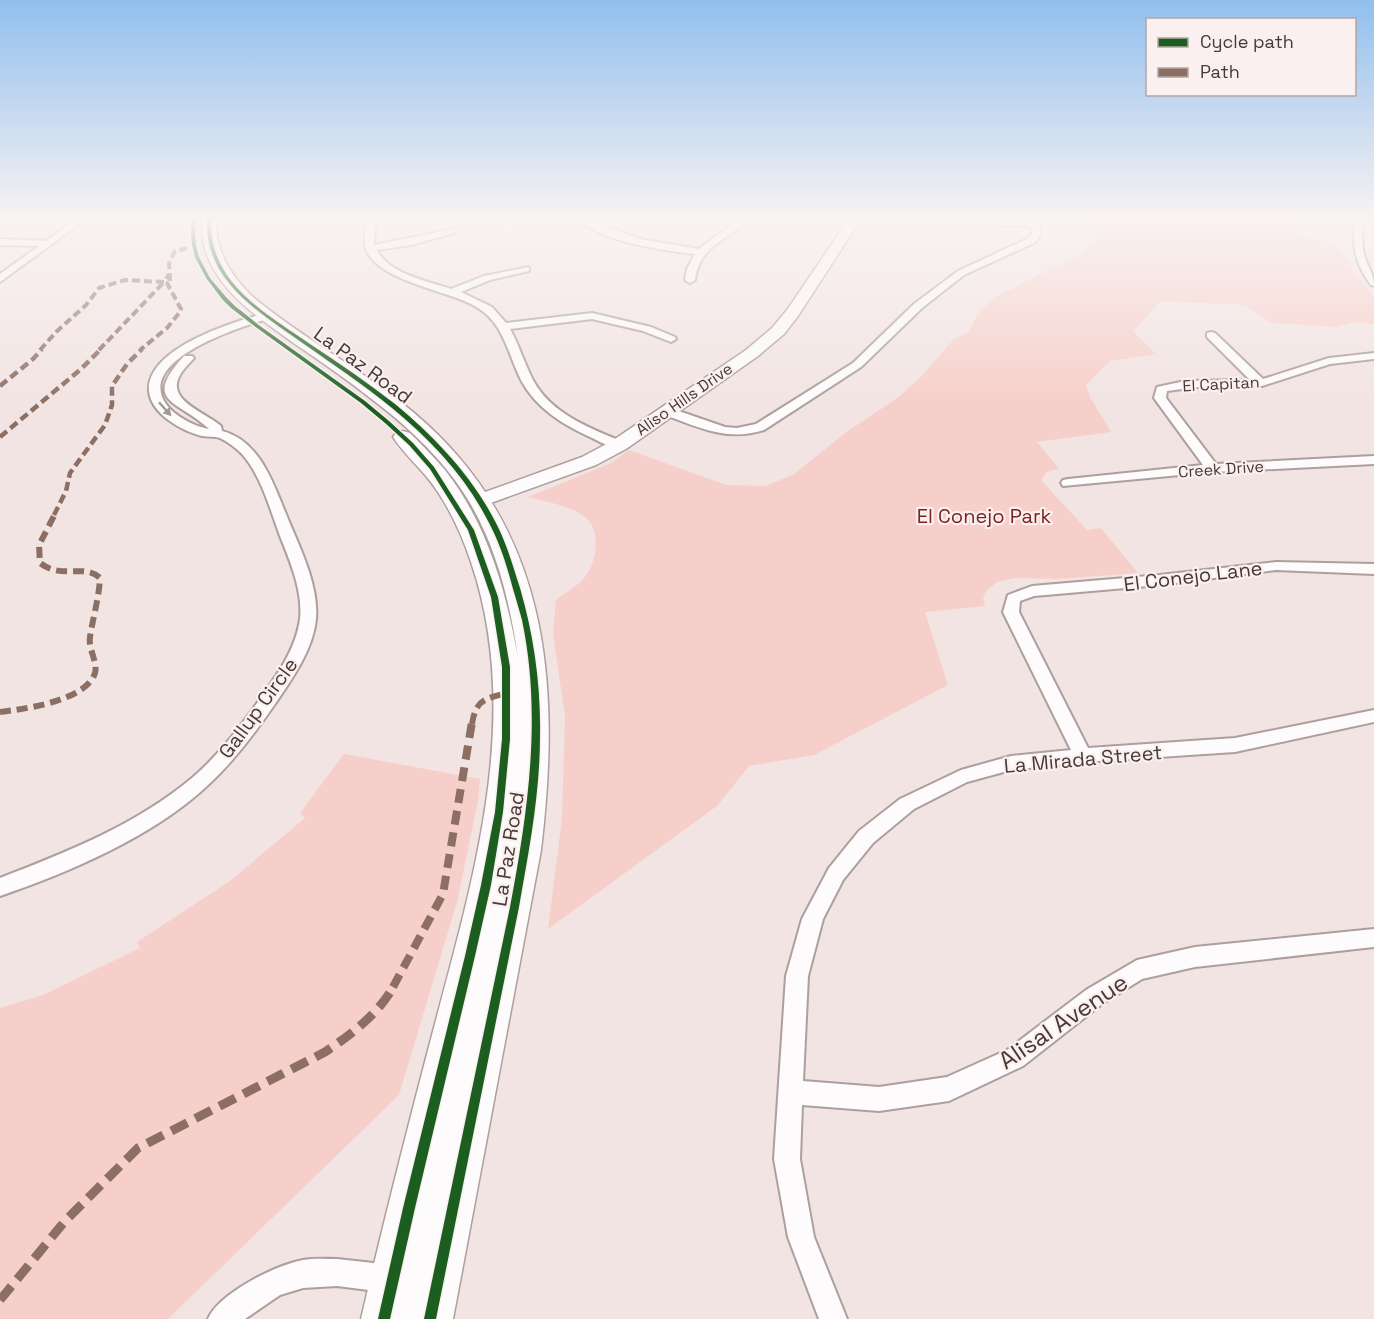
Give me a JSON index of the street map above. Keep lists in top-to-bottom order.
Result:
{
  "streets": {
    "main road": ["La Paz Road"],
    "street": [
      "El Capitan",
      "Aliso Hills Drive",
      "Creek Drive",
      "El Conejo Lane",
      "Gallup Circle",
      "La Mirada Street",
      "Alisal Avenue"
    ]
  },
  "crossings": [
    ["La Paz Road", "Aliso Hills Drive"],
    ["La Paz Road", "Gallup Circle"],
    ["El Capitan", "Creek Drive"],
    ["El Conejo Lane", "La Mirada Street"],
    ["La Mirada Street", "Alisal Avenue"]
  ],
  "parks": ["El Conejo Park"],
  "legend": ["Cycle path", "Path"]
}
